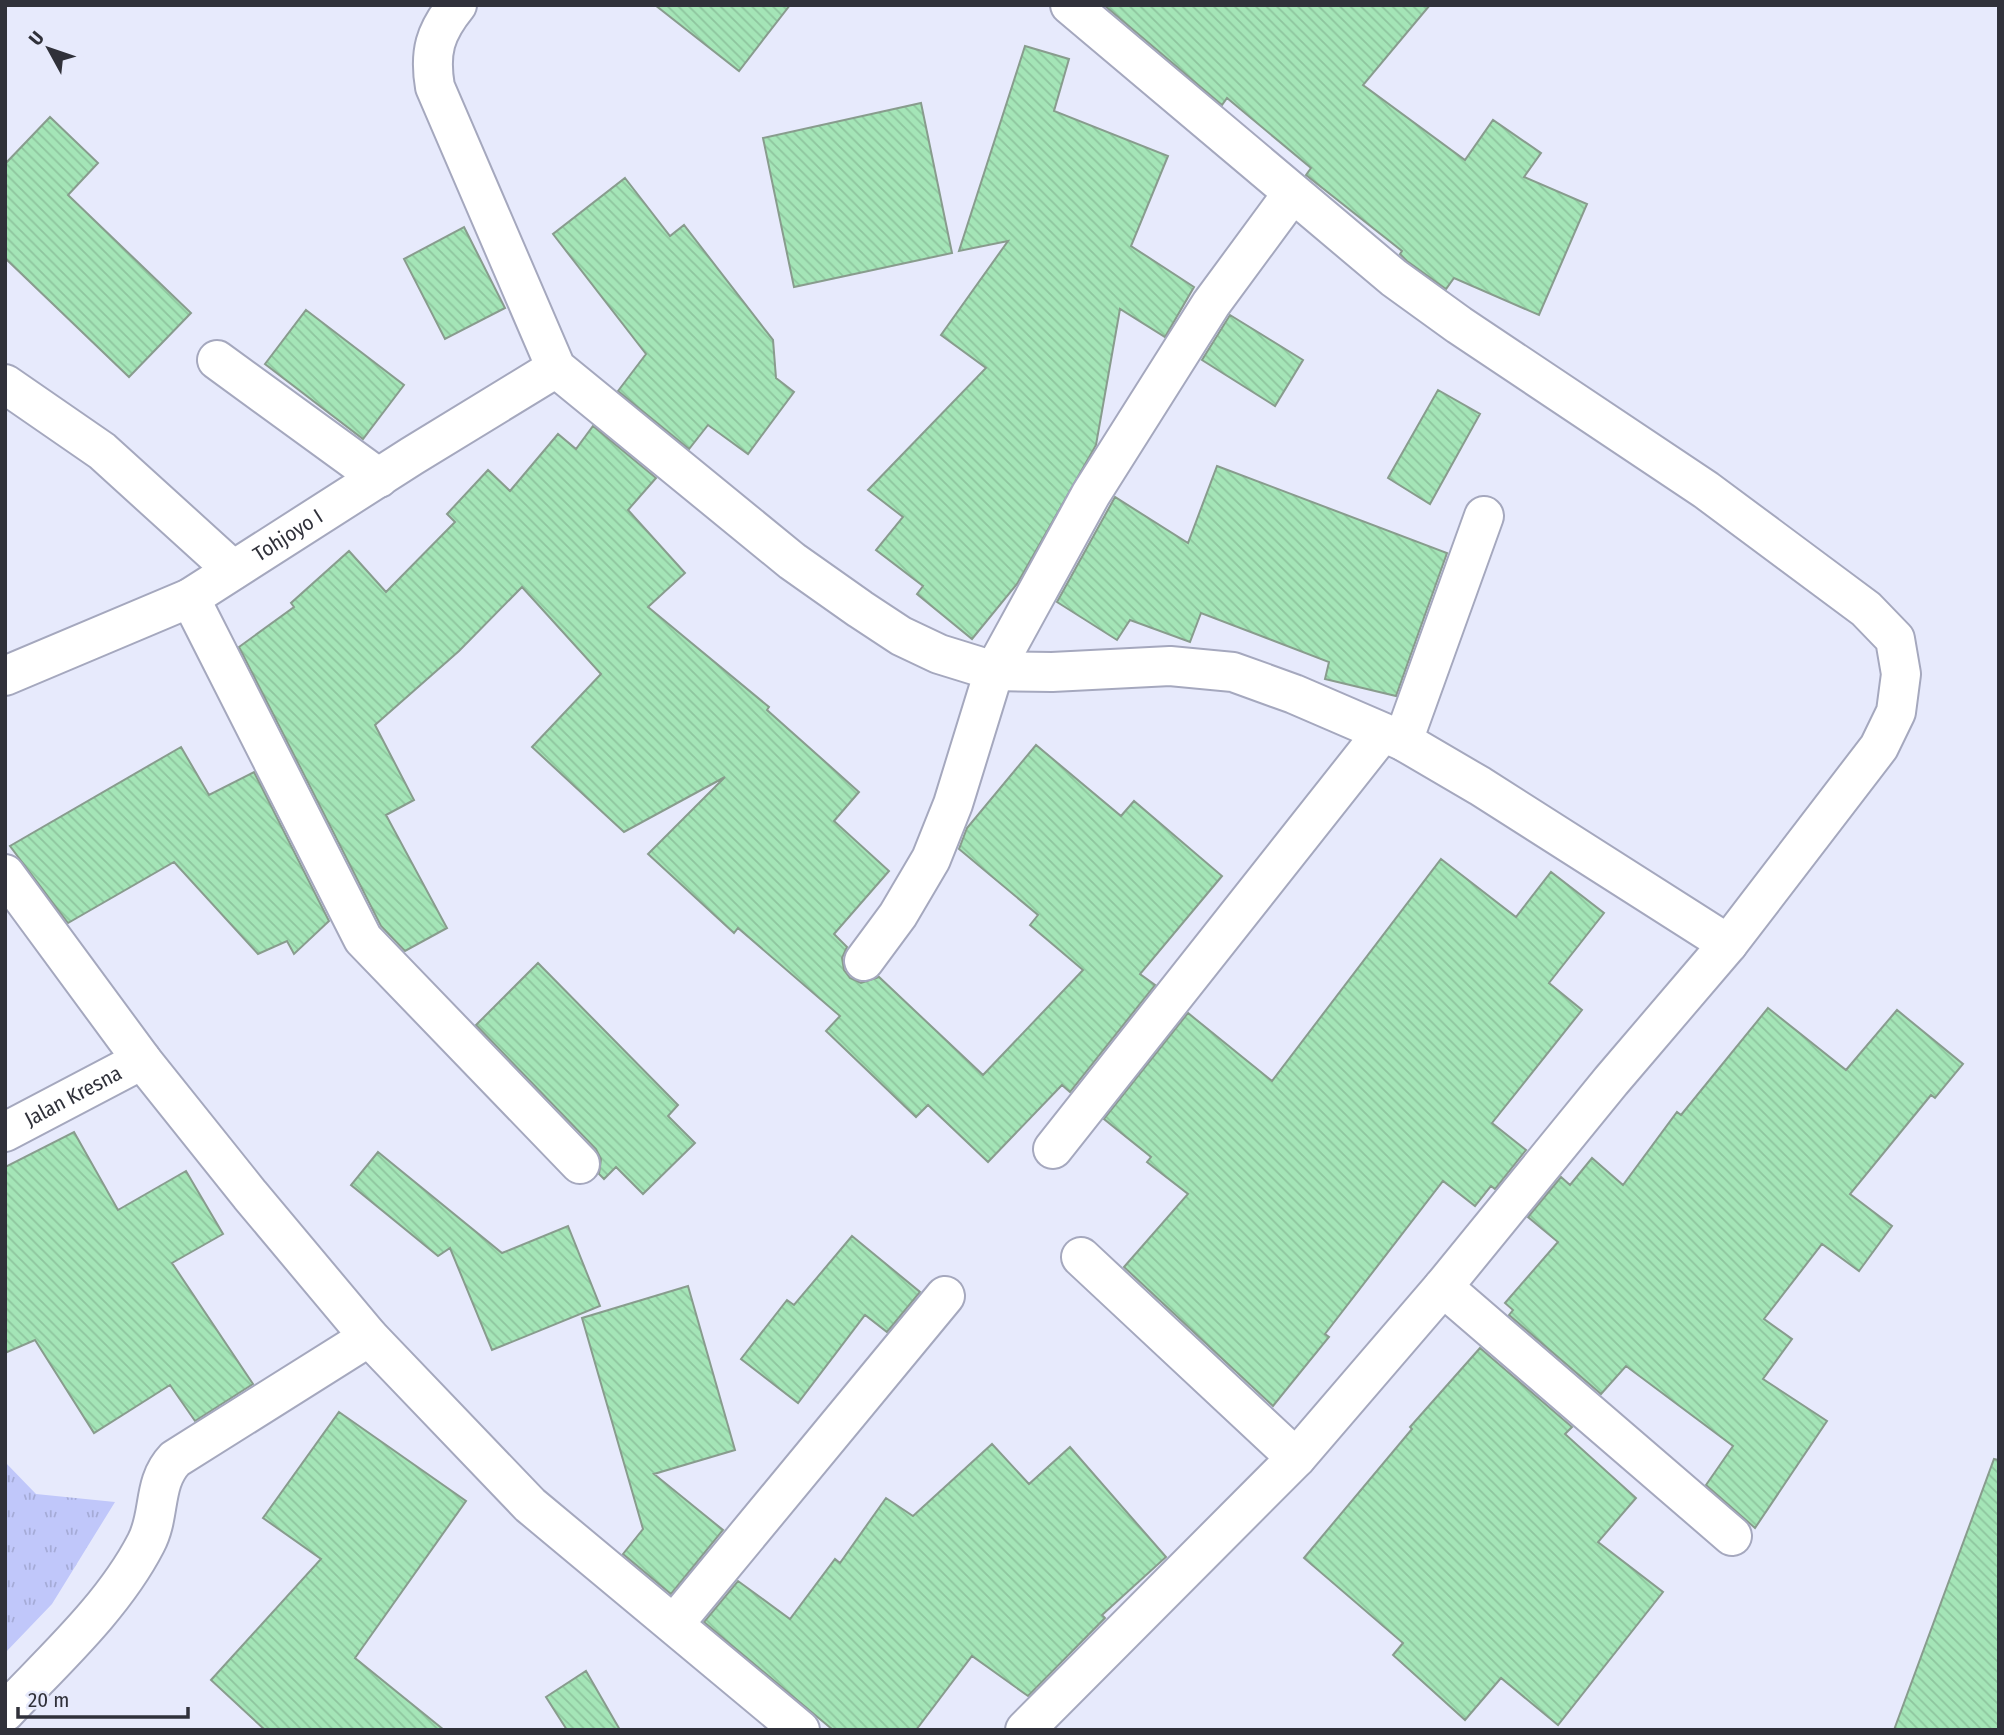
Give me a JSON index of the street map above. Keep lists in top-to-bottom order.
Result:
{
  "streets": {
    "street": ["Tohjoyo I", "Jalan Kresna"]
  },
  "scale_bar": "20 m",
  "north": "top left"
}
